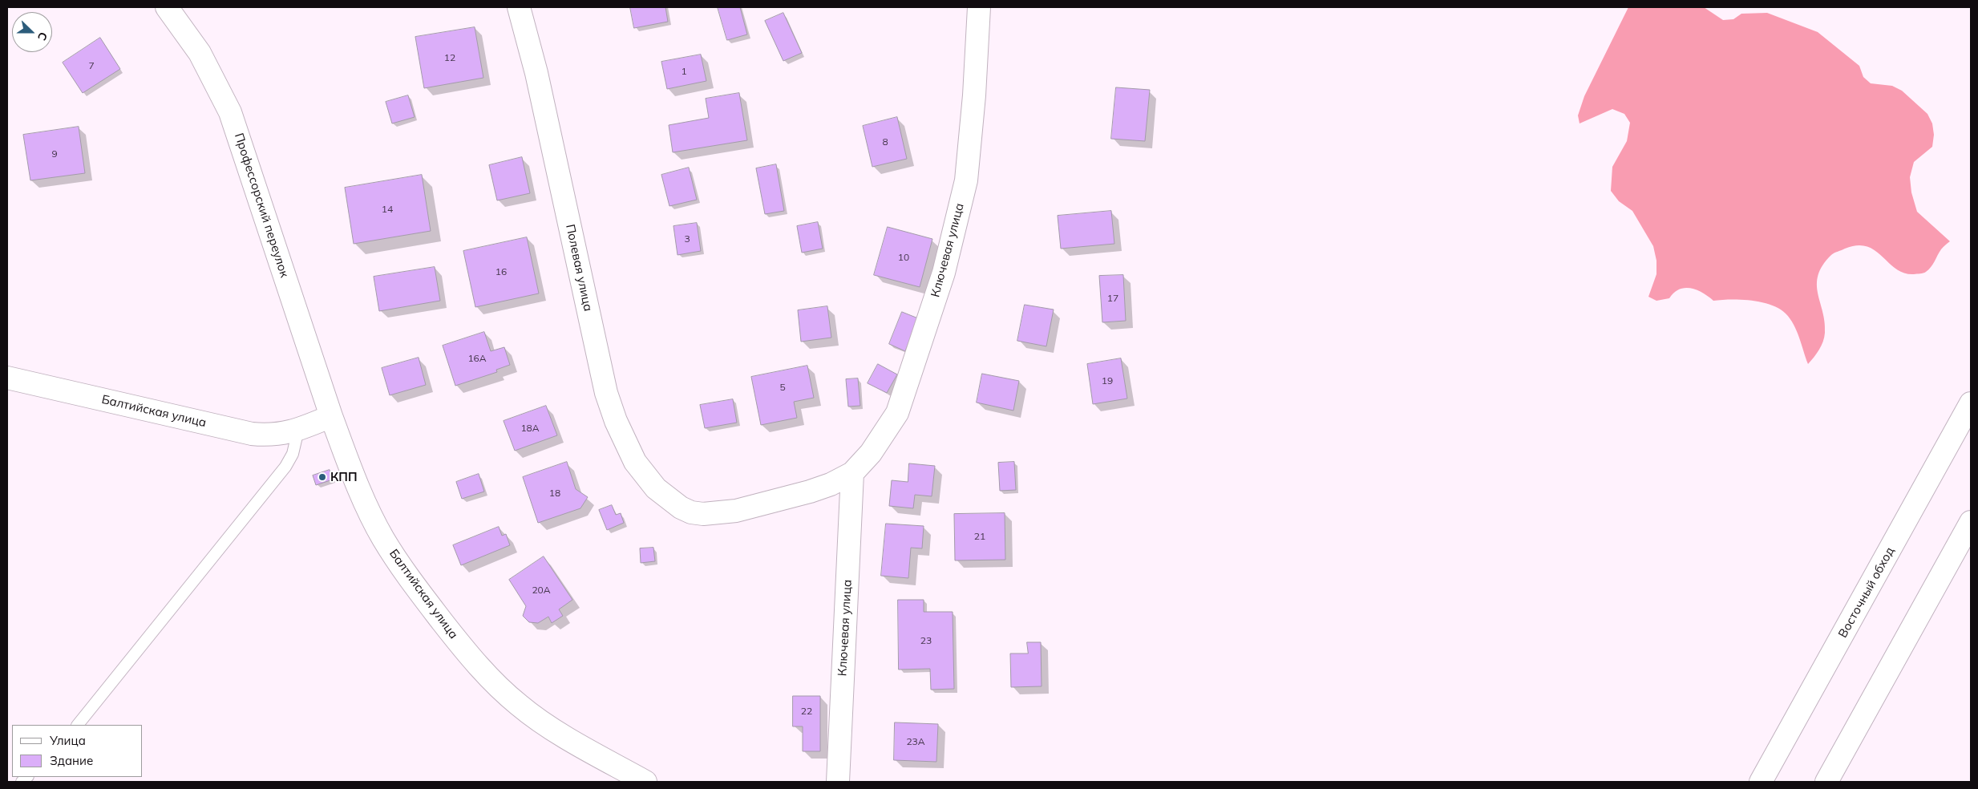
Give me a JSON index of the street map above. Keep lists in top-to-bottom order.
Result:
{
  "streets": {
    "main road": [
      "Профессорский переулок",
      "Ключевая улица",
      "Полевая улица",
      "Балтийская улица",
      "Восточный обход"
    ]
  },
  "crossings": [
    ["Профессорский переулок", "Балтийская улица"],
    ["Ключевая улица", "Полевая улица"]
  ],
  "places": ["КПП"],
  "house_numbers": [
    "12",
    "7",
    "1",
    "8",
    "9",
    "14",
    "3",
    "10",
    "16",
    "17",
    "16А",
    "19",
    "5",
    "18А",
    "18",
    "21",
    "20А",
    "23",
    "22",
    "23А"
  ],
  "legend": ["Улица", "Здание"],
  "north": "right"
}
